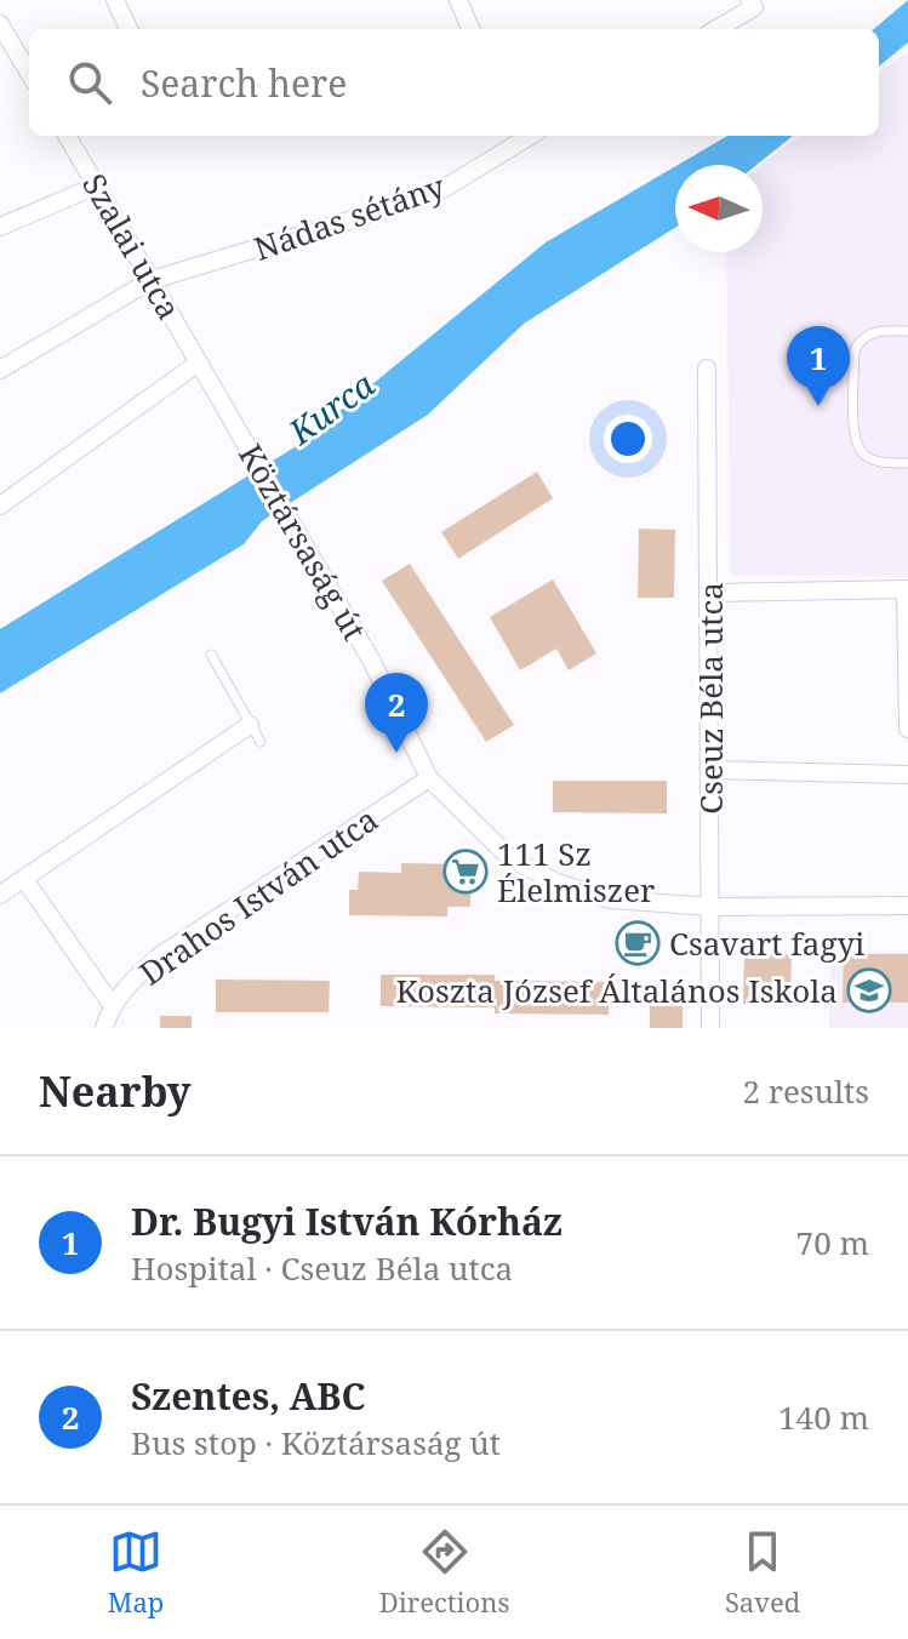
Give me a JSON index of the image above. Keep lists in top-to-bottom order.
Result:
{
  "streets": {
    "street": [
      "Nádas sétány",
      "Szalai utca",
      "Köztársaság út",
      "Cseuz Béla utca",
      "Drahos István utca"
    ]
  },
  "crossings": [
    ["Nádas sétány", "Szalai utca"],
    ["Szalai utca", "Köztársaság út"],
    ["Köztársaság út", "Cseuz Béla utca"],
    ["Köztársaság út", "Drahos István utca"]
  ],
  "water": ["Kurca"],
  "places": {
    "supermarket": ["111 Sz Élelmiszer"],
    "cafe": ["Csavart fagyi"],
    "school or university": ["Koszta József Általános Iskola"]
  },
  "north": "left",
  "page": {
    "search": "Search here",
    "pins": ["1", "2"],
    "heading": ["Nearby", "2 results"],
    "list": [
      {
        "mark": "1",
        "name": "Dr. Bugyi István Kórház",
        "note": "Hospital · Cseuz Béla utca",
        "value": "70 m"
      },
      {
        "mark": "2",
        "name": "Szentes, ABC",
        "note": "Bus stop · Köztársaság út",
        "value": "140 m"
      }
    ],
    "nav": ["Map", "Directions", "Saved"]
  }
}
